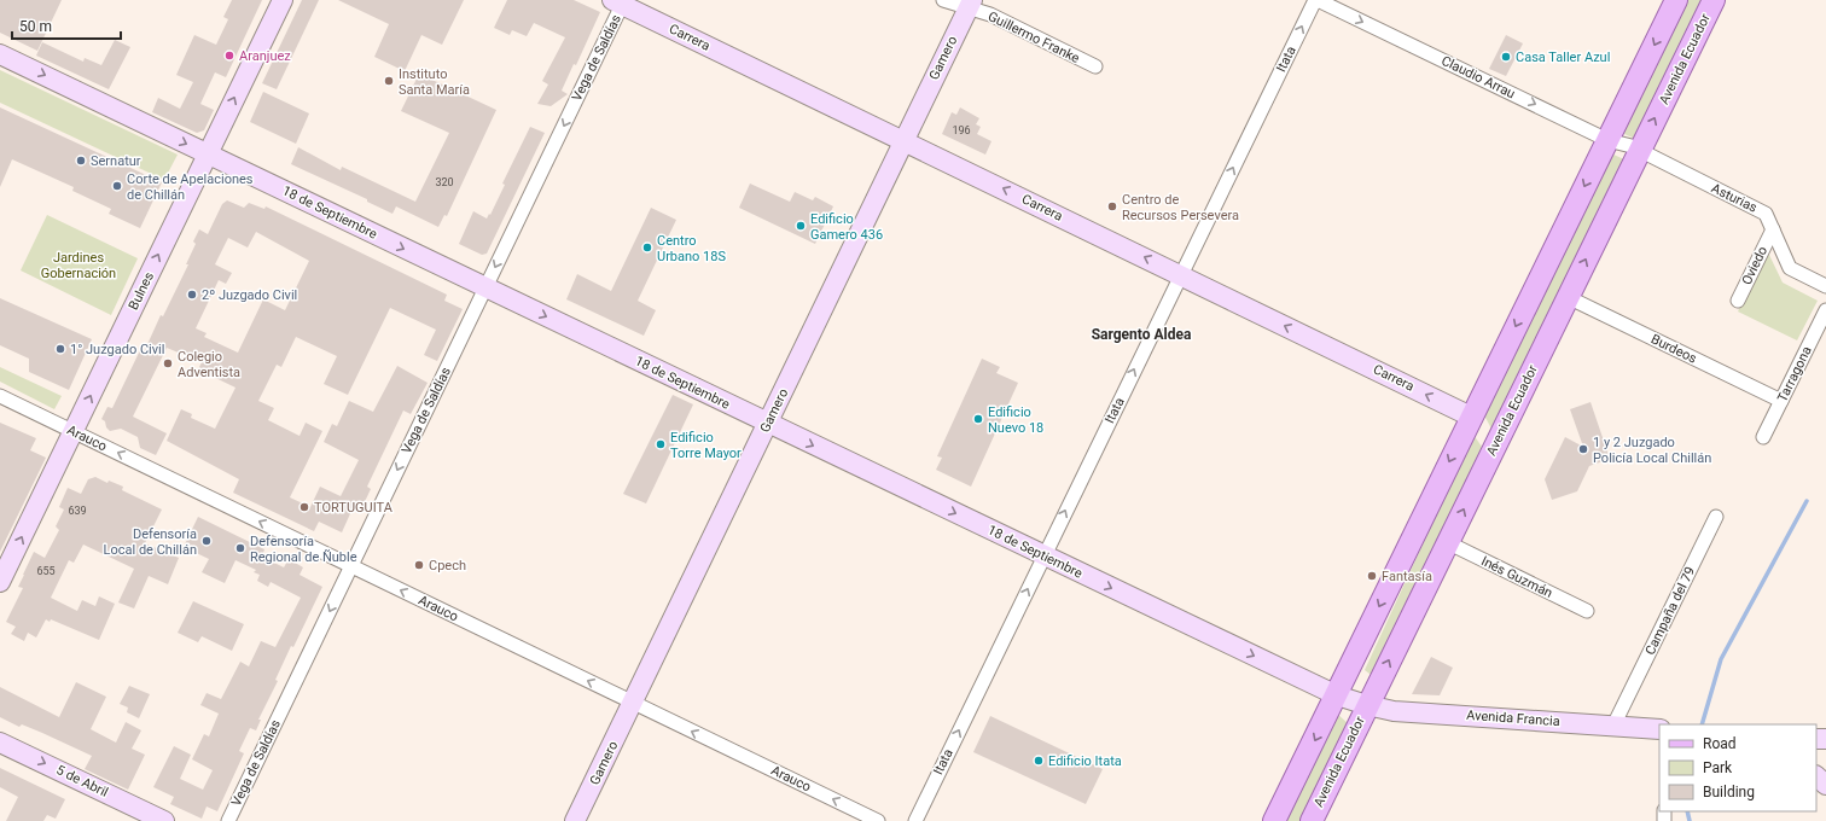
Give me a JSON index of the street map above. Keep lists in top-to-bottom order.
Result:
{
  "streets": {
    "main road": ["Avenida Ecuador"],
    "street": [
      "Carrera",
      "Guillermo Franke",
      "Vega de Saldías",
      "Gamero",
      "Itata",
      "Claudio Arrau",
      "Asturias",
      "18 de Septiembre",
      "Oviedo",
      "Bulnes",
      "Burdeos",
      "Tarragona",
      "Arauco",
      "Inés Guzmán",
      "Campaña del 79",
      "Avenida Francia",
      "5 de Abril"
    ]
  },
  "crossings": [
    ["Carrera", "Vega de Saldías"],
    ["Carrera", "Gamero"],
    ["Carrera", "Itata"],
    ["Guillermo Franke", "Gamero"],
    ["Vega de Saldías", "18 de Septiembre"],
    ["Vega de Saldías", "Arauco"],
    ["Gamero", "18 de Septiembre"],
    ["Gamero", "Arauco"],
    ["Itata", "Claudio Arrau"],
    ["Itata", "18 de Septiembre"],
    ["Avenida Ecuador", "Claudio Arrau"],
    ["Avenida Ecuador", "Asturias"],
    ["Avenida Ecuador", "18 de Septiembre"],
    ["Avenida Ecuador", "Burdeos"],
    ["Avenida Ecuador", "Inés Guzmán"],
    ["Avenida Ecuador", "Avenida Francia"],
    ["Claudio Arrau", "Asturias"],
    ["Asturias", "Oviedo"],
    ["18 de Septiembre", "Bulnes"],
    ["18 de Septiembre", "Avenida Francia"],
    ["Bulnes", "Arauco"],
    ["Burdeos", "Tarragona"],
    ["Campaña del 79", "Avenida Francia"]
  ],
  "one_way": [
    "Carrera",
    "Vega de Saldías",
    "Itata",
    "Claudio Arrau",
    "18 de Septiembre",
    "Bulnes",
    "Arauco",
    "5 de Abril"
  ],
  "districts": ["Sargento Aldea"],
  "parks": ["Jardines Gobernación"],
  "places": [
    "Aranjuez",
    "Casa Taller Azul",
    "Instituto Santa María",
    "Sernatur",
    "Corte de Apelaciones de Chillán",
    "Centro de Recursos Persevera",
    "Edificio Gamero 436",
    "Centro Urbano 18S",
    "2º Juzgado Civil",
    "1° Juzgado Civil",
    "Colegio Adventista",
    "Edificio Nuevo 18",
    "Edificio Torre Mayor",
    "1 y 2 Juzgado Policía Local Chillán",
    "TORTUGUITA",
    "Defensoría Local de Chillán",
    "Defensoría Regional de Ñuble",
    "Cpech",
    "Fantasía",
    "Edificio Itata"
  ],
  "house_numbers": [
    "196",
    "320",
    "639",
    "655"
  ],
  "legend": ["Road", "Park", "Building"],
  "scale_bar": "50 m"
}
